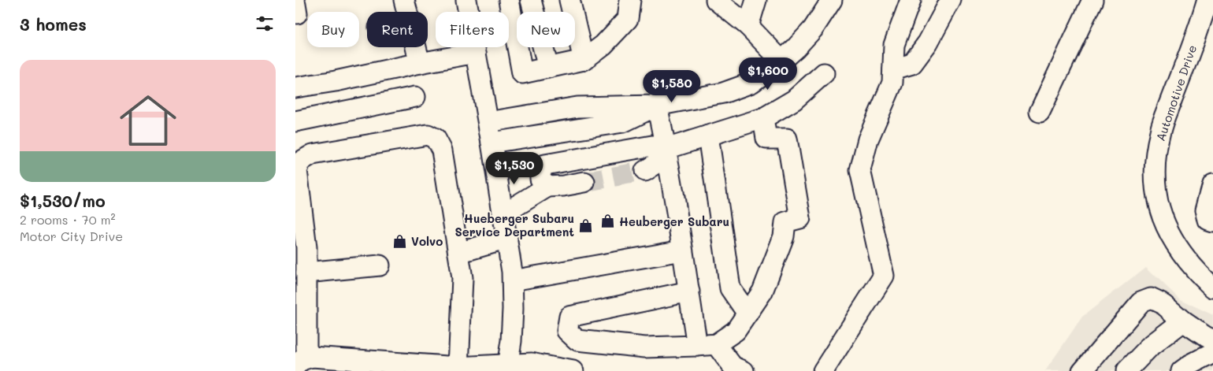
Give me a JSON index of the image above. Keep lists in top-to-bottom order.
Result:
{
  "streets": {
    "street": ["Automotive Drive"]
  },
  "places": {
    "shop": ["Heuberger Subaru", "Hueberger Subaru Service Department", "Volvo"]
  },
  "page": {
    "heading": "3 homes",
    "chip": [
      "Buy",
      "Rent",
      "Filters",
      "New"
    ],
    "list": [
      {
        "name": "$1,530/mo",
        "note": "2 rooms · 70 m² · Motor City Drive"
      }
    ],
    "price": ["$1,600", "$1,580", "$1,530"]
  }
}
